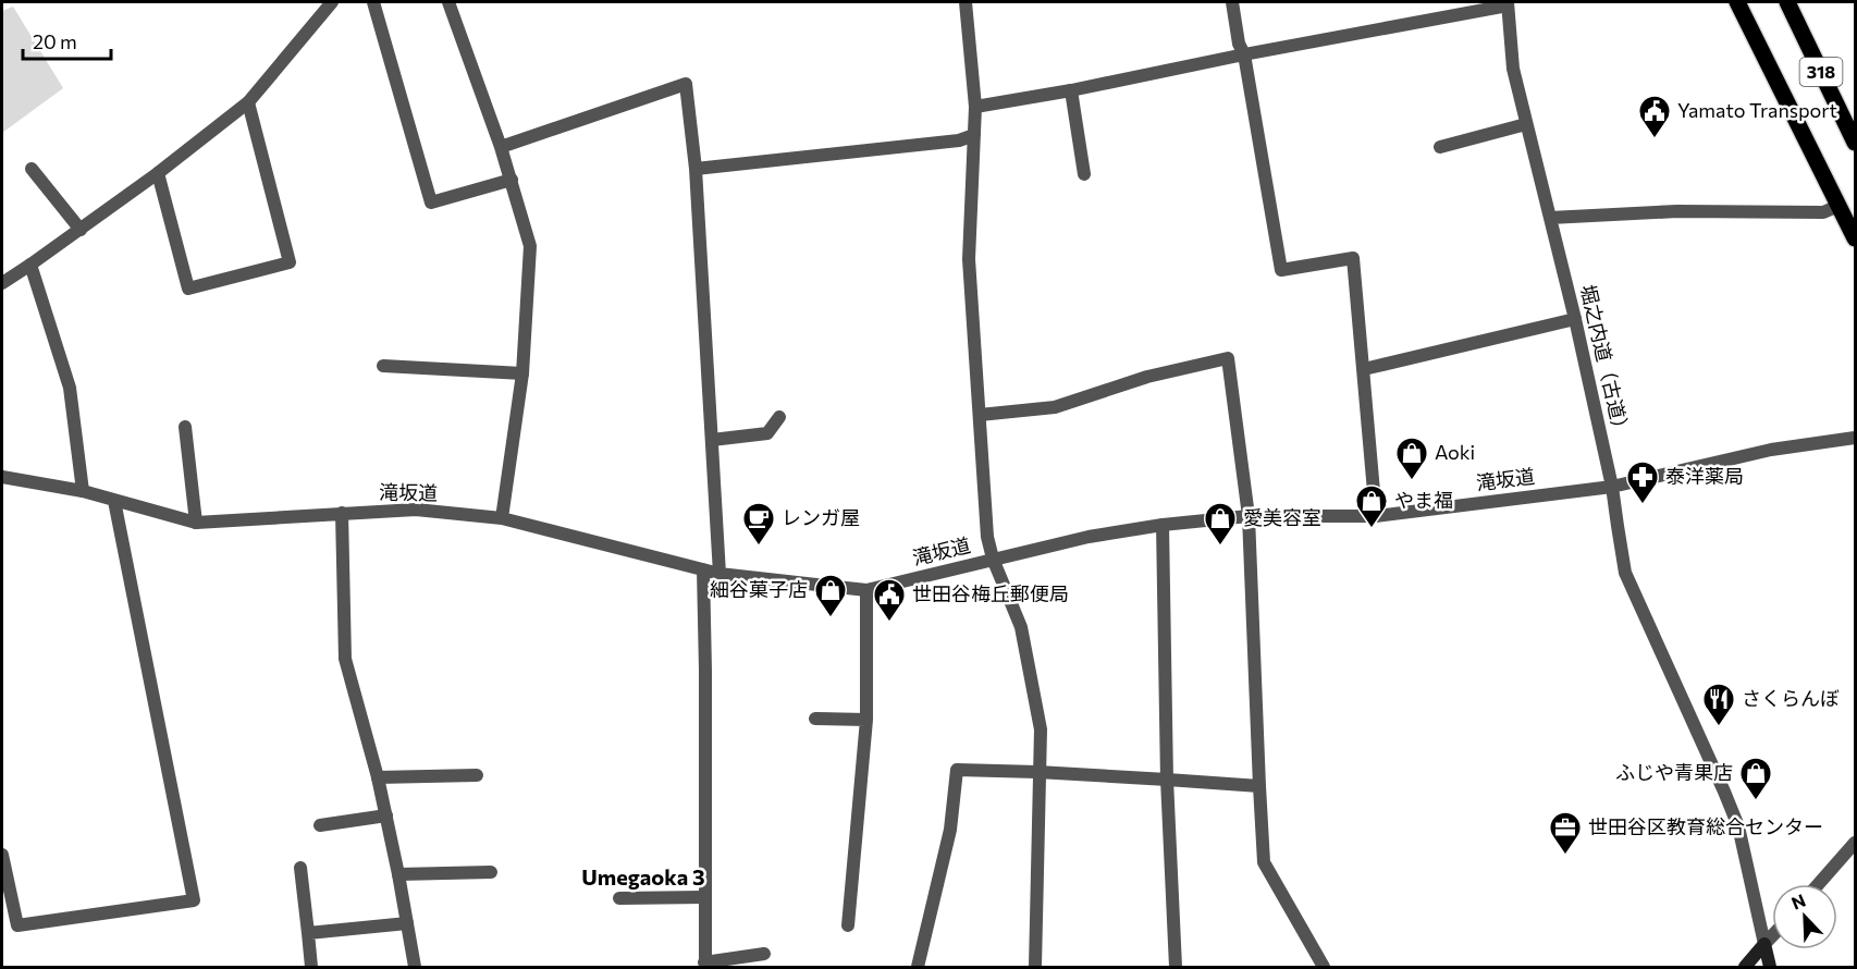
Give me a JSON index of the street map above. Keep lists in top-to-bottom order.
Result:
{
  "streets": {
    "main road": ["318"],
    "street": ["堀之内道（古道）", "滝坂道"]
  },
  "crossings": [
    ["堀之内道（古道）", "滝坂道"]
  ],
  "districts": ["Umegaoka 3"],
  "places": {
    "public building": ["Yamato Transport", "世田谷梅丘郵便局"],
    "shop": [
      "Aoki",
      "やま福",
      "愛美容室",
      "細谷菓子店",
      "ふじや青果店"
    ],
    "pharmacy": ["泰洋薬局"],
    "cafe": ["レンガ屋"],
    "restaurant": ["さくらんぼ"],
    "office": ["世田谷区教育総合センター"]
  },
  "scale_bar": "20 m",
  "north": "top left"
}
